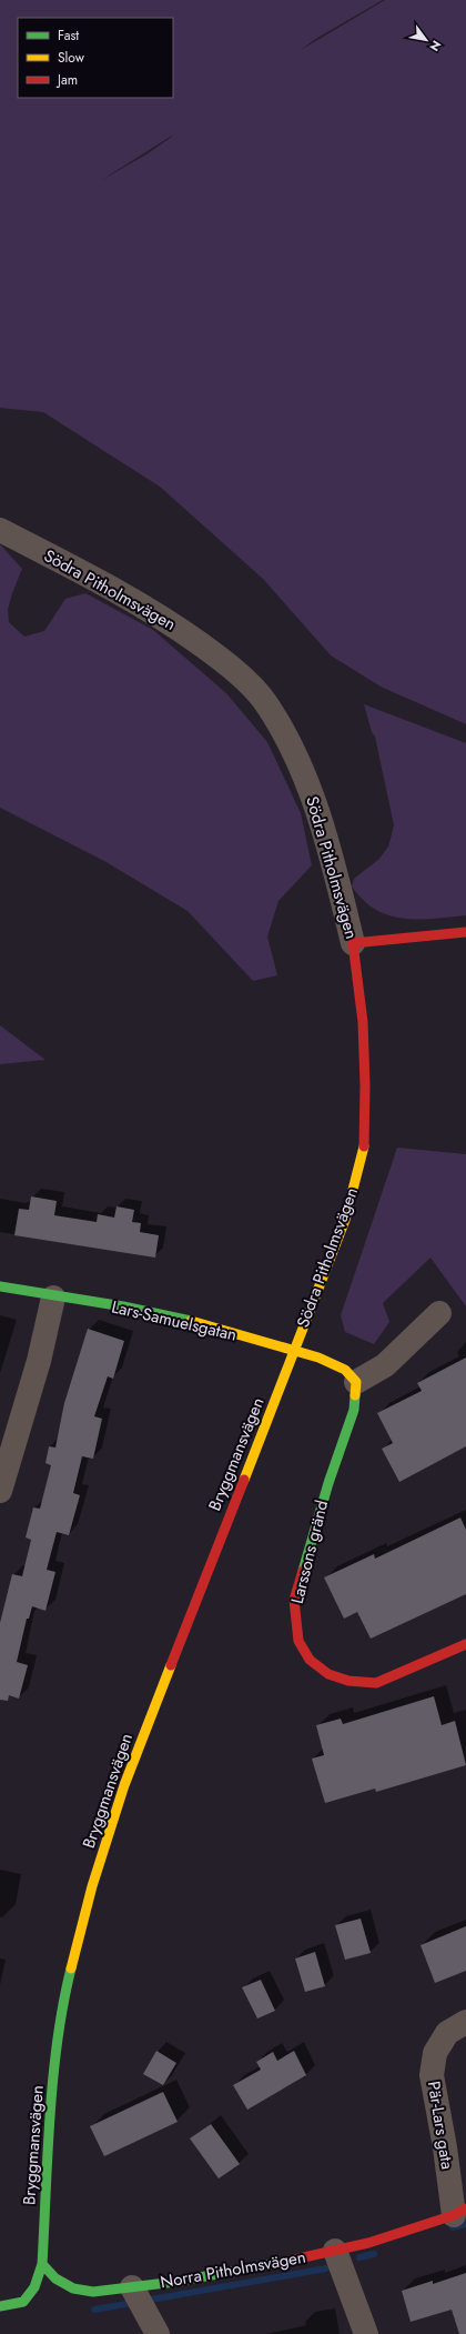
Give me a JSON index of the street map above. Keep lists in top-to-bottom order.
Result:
{
  "streets": {
    "street": [
      "Södra Pitholmsvägen",
      "Lars-Samuelsgatan",
      "Bryggmansvägen",
      "Larssons gränd",
      "Pär-Lars gata",
      "Norra Pitholmsvägen"
    ]
  },
  "crossings": [
    ["Södra Pitholmsvägen", "Lars-Samuelsgatan"],
    ["Södra Pitholmsvägen", "Bryggmansvägen"],
    ["Lars-Samuelsgatan", "Bryggmansvägen"],
    ["Bryggmansvägen", "Norra Pitholmsvägen"],
    ["Pär-Lars gata", "Norra Pitholmsvägen"]
  ],
  "legend": ["Fast", "Slow", "Jam"],
  "north": "bottom right"
}
